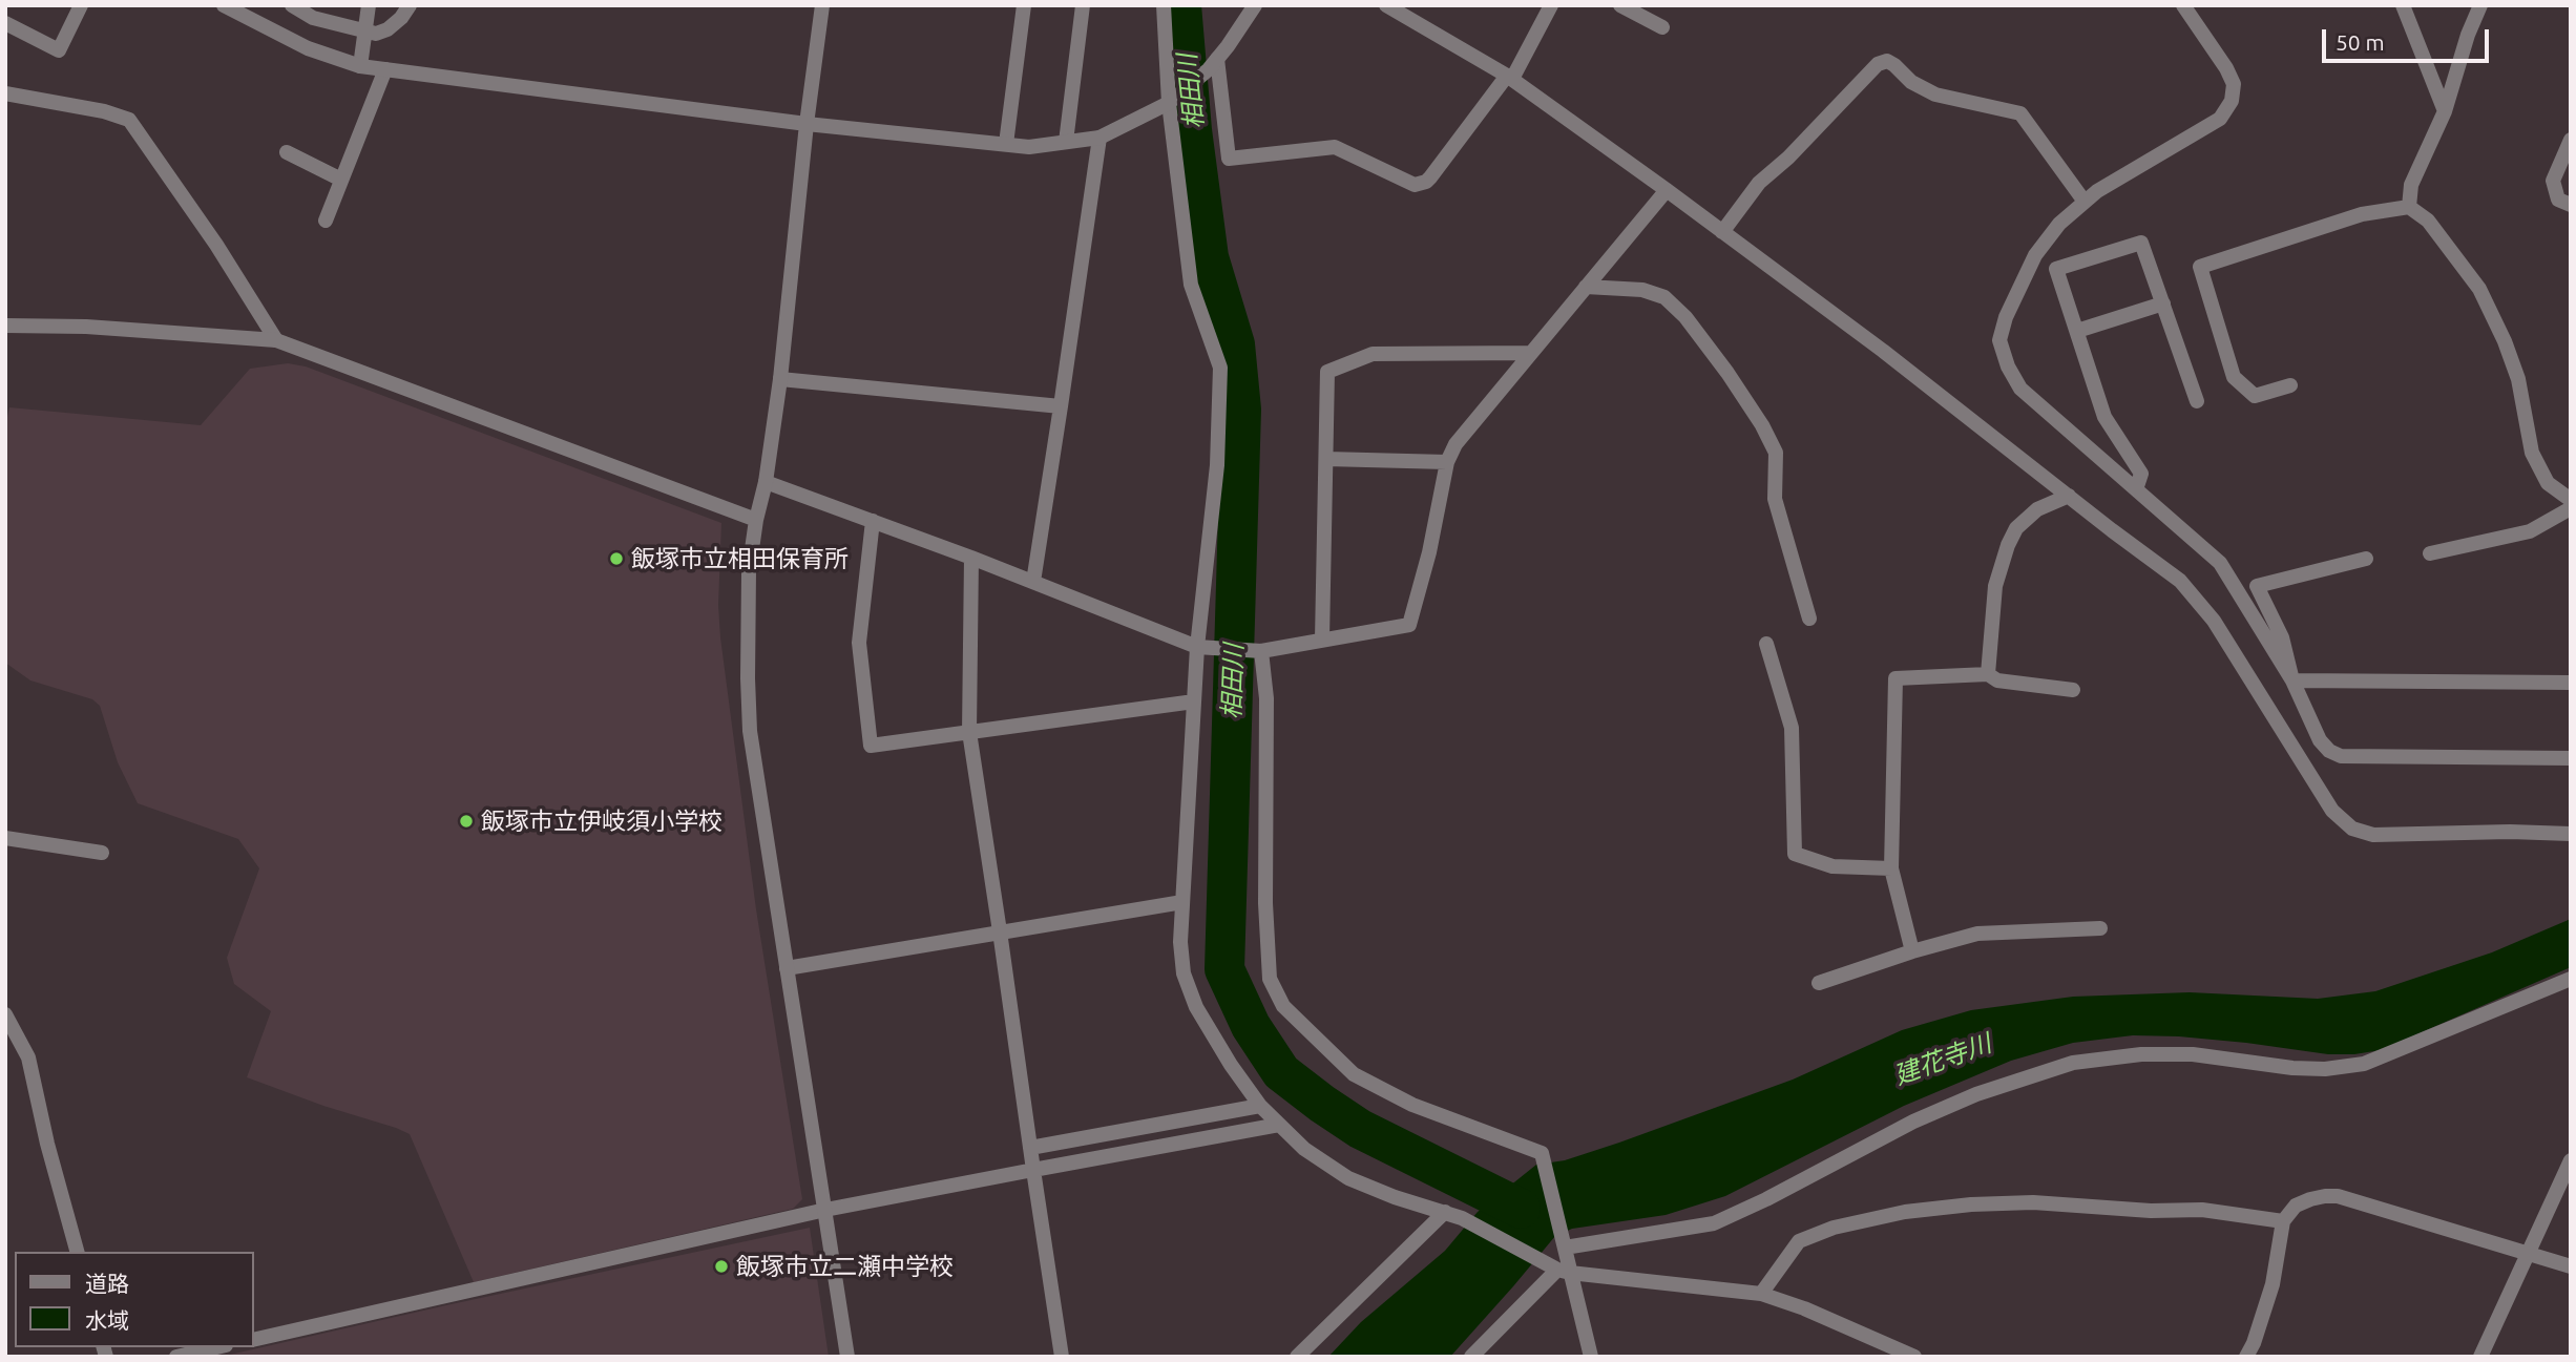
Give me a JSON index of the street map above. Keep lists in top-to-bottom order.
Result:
{
  "water": ["相田川", "建花寺川"],
  "places": ["飯塚市立相田保育所", "飯塚市立伊岐須小学校", "飯塚市立二瀬中学校"],
  "legend": ["道路", "水域"],
  "scale_bar": "50 m"
}
